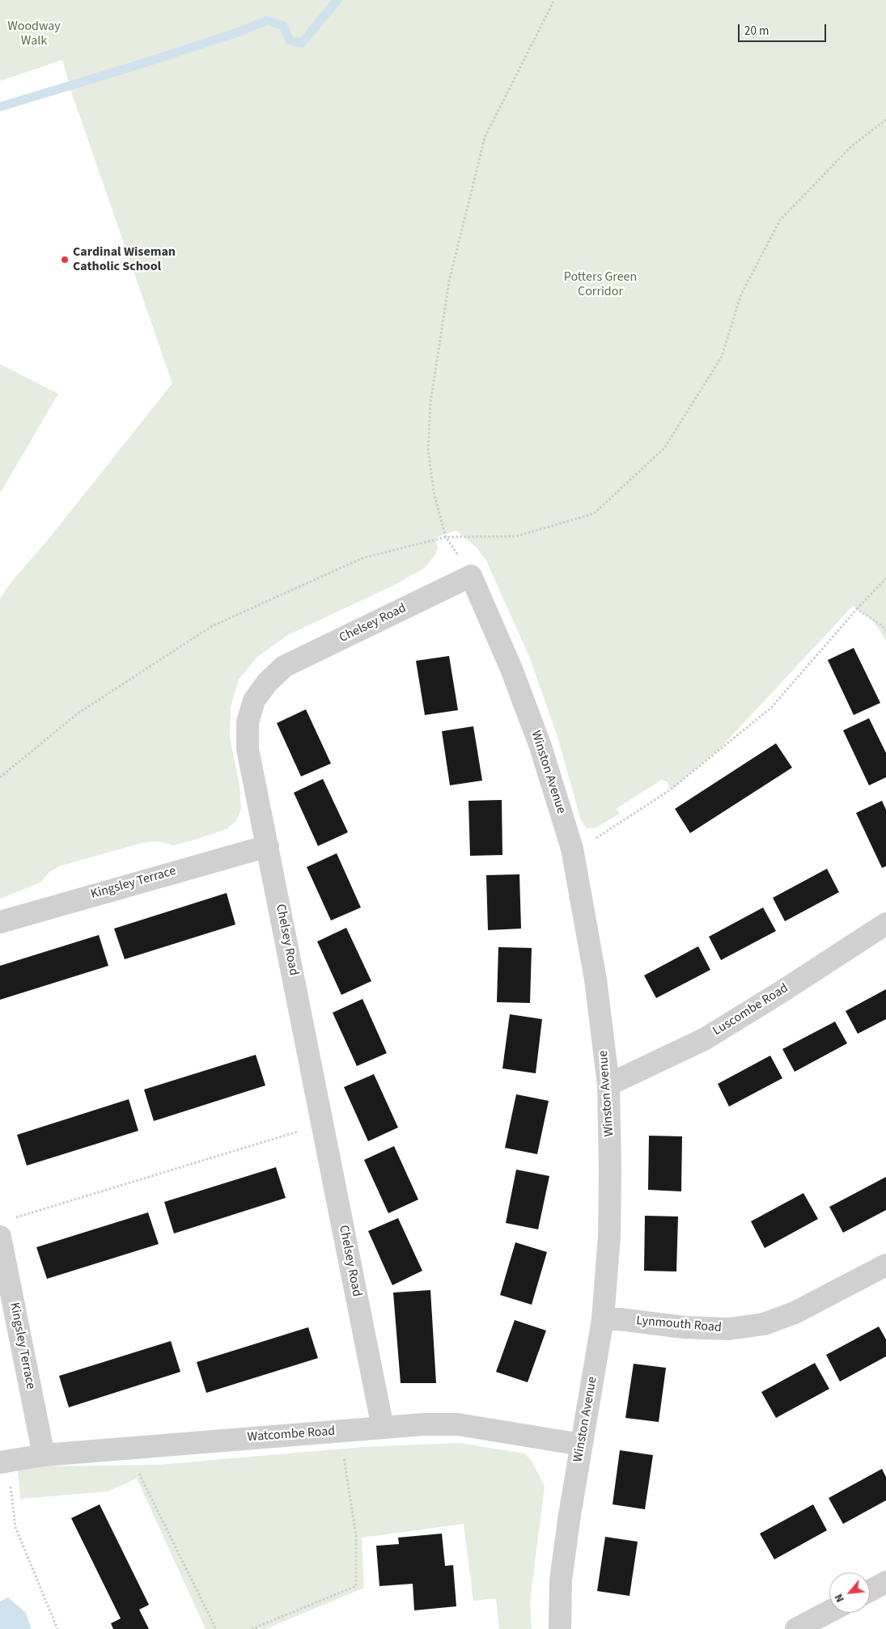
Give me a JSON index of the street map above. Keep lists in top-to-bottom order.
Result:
{
  "streets": {
    "street": [
      "Chelsey Road",
      "Winston Avenue",
      "Kingsley Terrace",
      "Luscombe Road",
      "Lynmouth Road",
      "Watcombe Road"
    ]
  },
  "crossings": [
    ["Chelsey Road", "Winston Avenue"],
    ["Chelsey Road", "Kingsley Terrace"],
    ["Chelsey Road", "Watcombe Road"],
    ["Winston Avenue", "Luscombe Road"],
    ["Winston Avenue", "Lynmouth Road"],
    ["Winston Avenue", "Watcombe Road"],
    ["Kingsley Terrace", "Watcombe Road"]
  ],
  "parks": ["Woodway Walk", "Potters Green Corridor"],
  "places": ["Cardinal Wiseman Catholic School"],
  "scale_bar": "20 m",
  "north": "bottom left"
}
